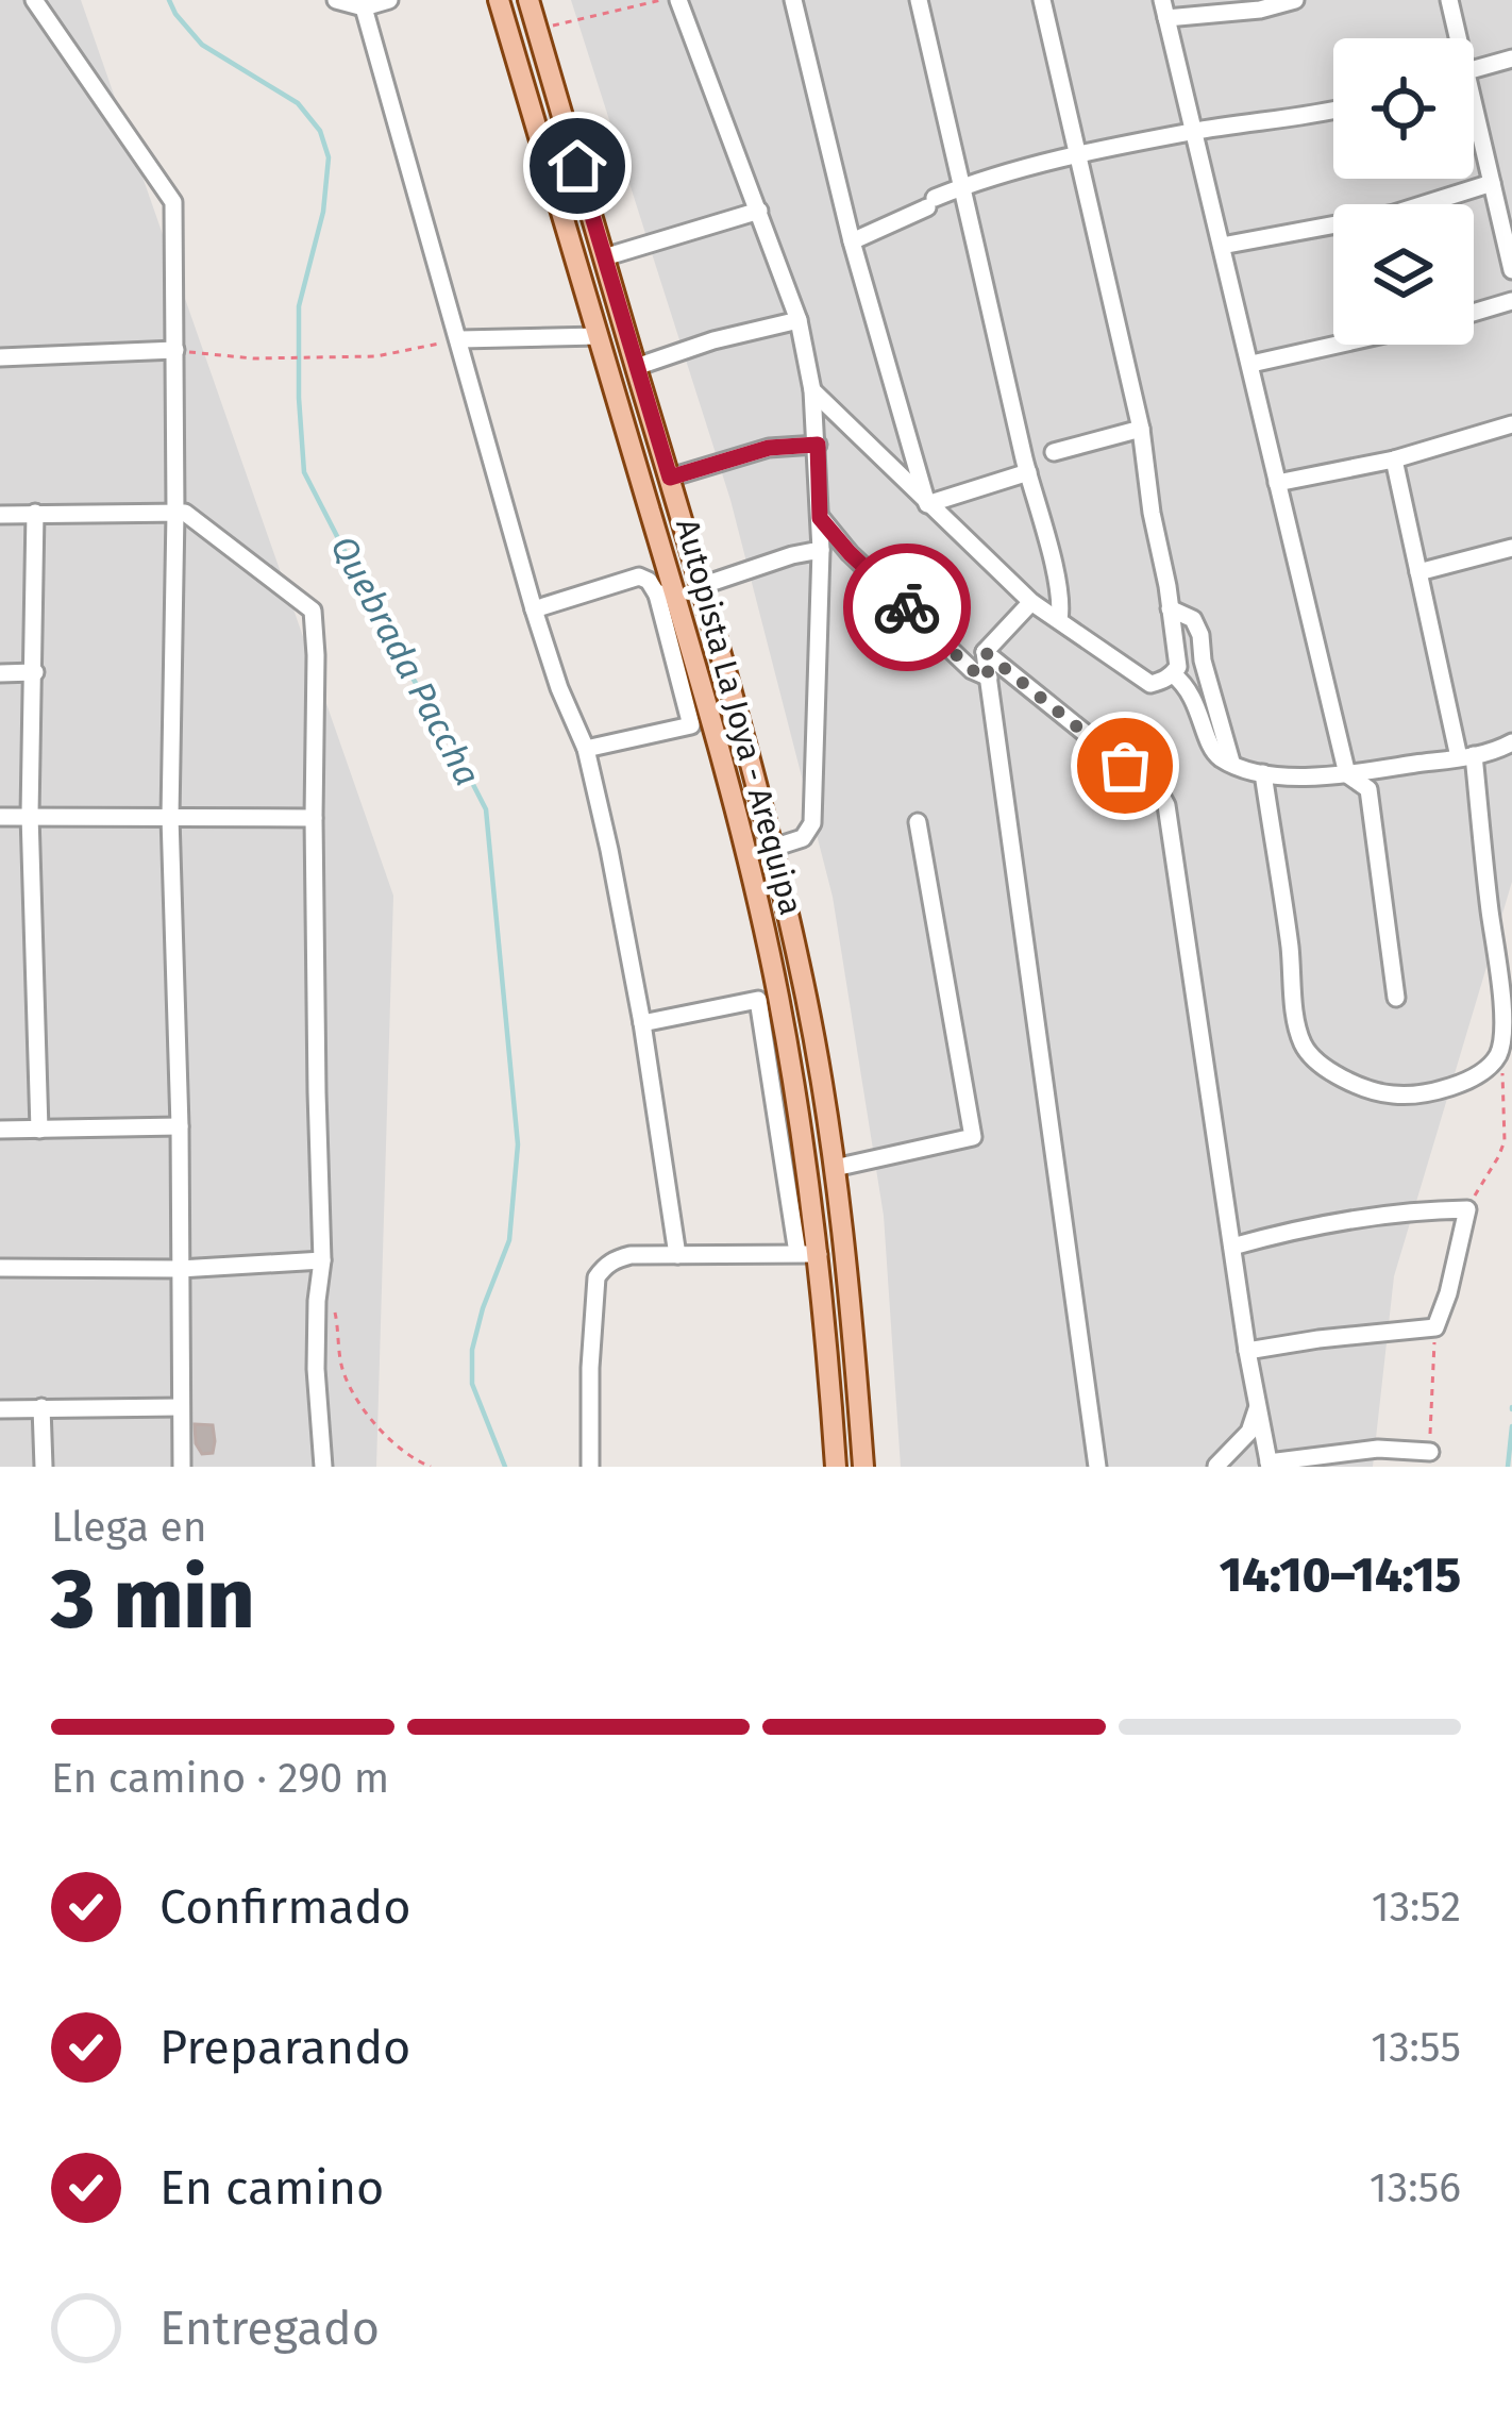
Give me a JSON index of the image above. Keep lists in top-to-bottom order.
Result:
{
  "streets": {
    "main road": ["Autopista La Joya - Arequipa"]
  },
  "water": ["Quebrada Paccha"],
  "page": {
    "heading": ["3 min", "Llega en", "14:10–14:15"],
    "bar": "En camino · 290 m",
    "list": [
      ["Confirmado", "13:52"],
      ["Preparando", "13:55"],
      ["En camino", "13:56"],
      "Entregado"
    ]
  }
}
